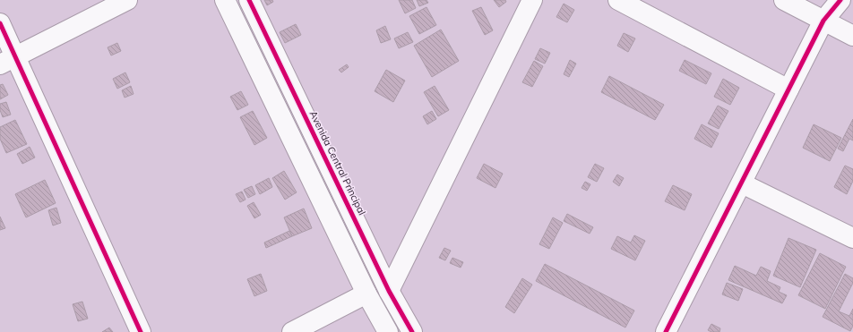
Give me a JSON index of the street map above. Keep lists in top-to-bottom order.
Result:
{
  "streets": {
    "street": ["Avenida Central Principal"]
  }
}
